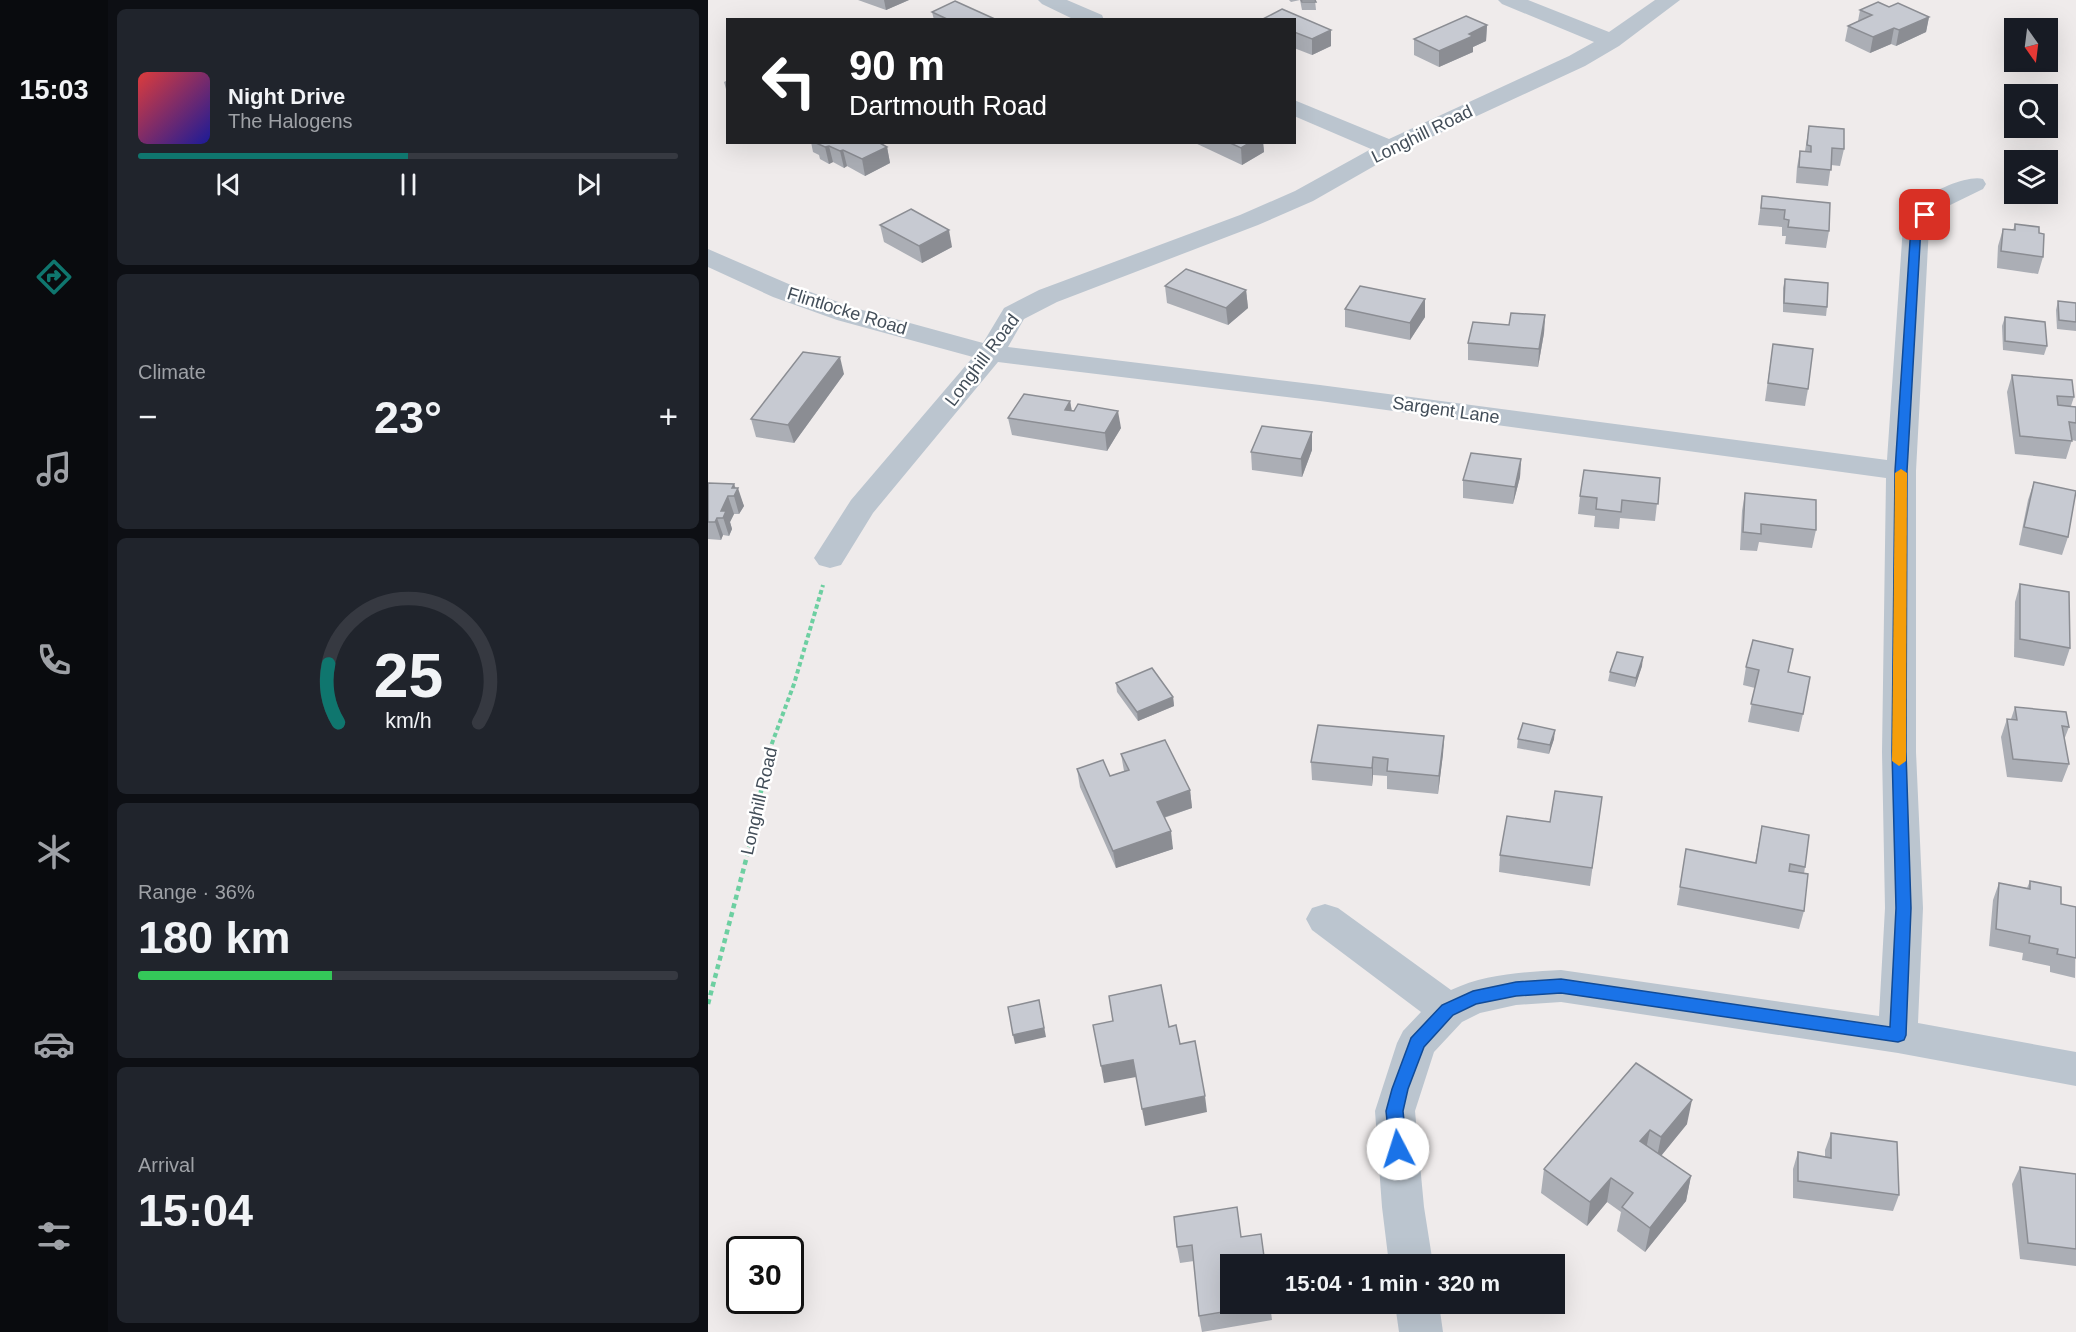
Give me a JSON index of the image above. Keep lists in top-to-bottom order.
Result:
{
  "streets": {
    "street": ["Longhill Road", "Flintlocke Road", "Sargent Lane"]
  },
  "crossings": [
    ["Longhill Road", "Flintlocke Road"],
    ["Longhill Road", "Sargent Lane"],
    ["Flintlocke Road", "Sargent Lane"]
  ],
  "north": "bottom",
  "page": {
    "tabs": "15:03",
    "turn": ["90 m", "Dartmouth Road"],
    "song": ["Night Drive", "The Halogens"],
    "tile": [
      "Climate",
      ["Range · 36%", "180 km"],
      ["Arrival", "15:04"]
    ],
    "heat": ["−", "23°", "+"],
    "limit": "30",
    "trip": "15:04 · 1 min · 320 m",
    "gauge": ["25", "km/h"]
  }
}
